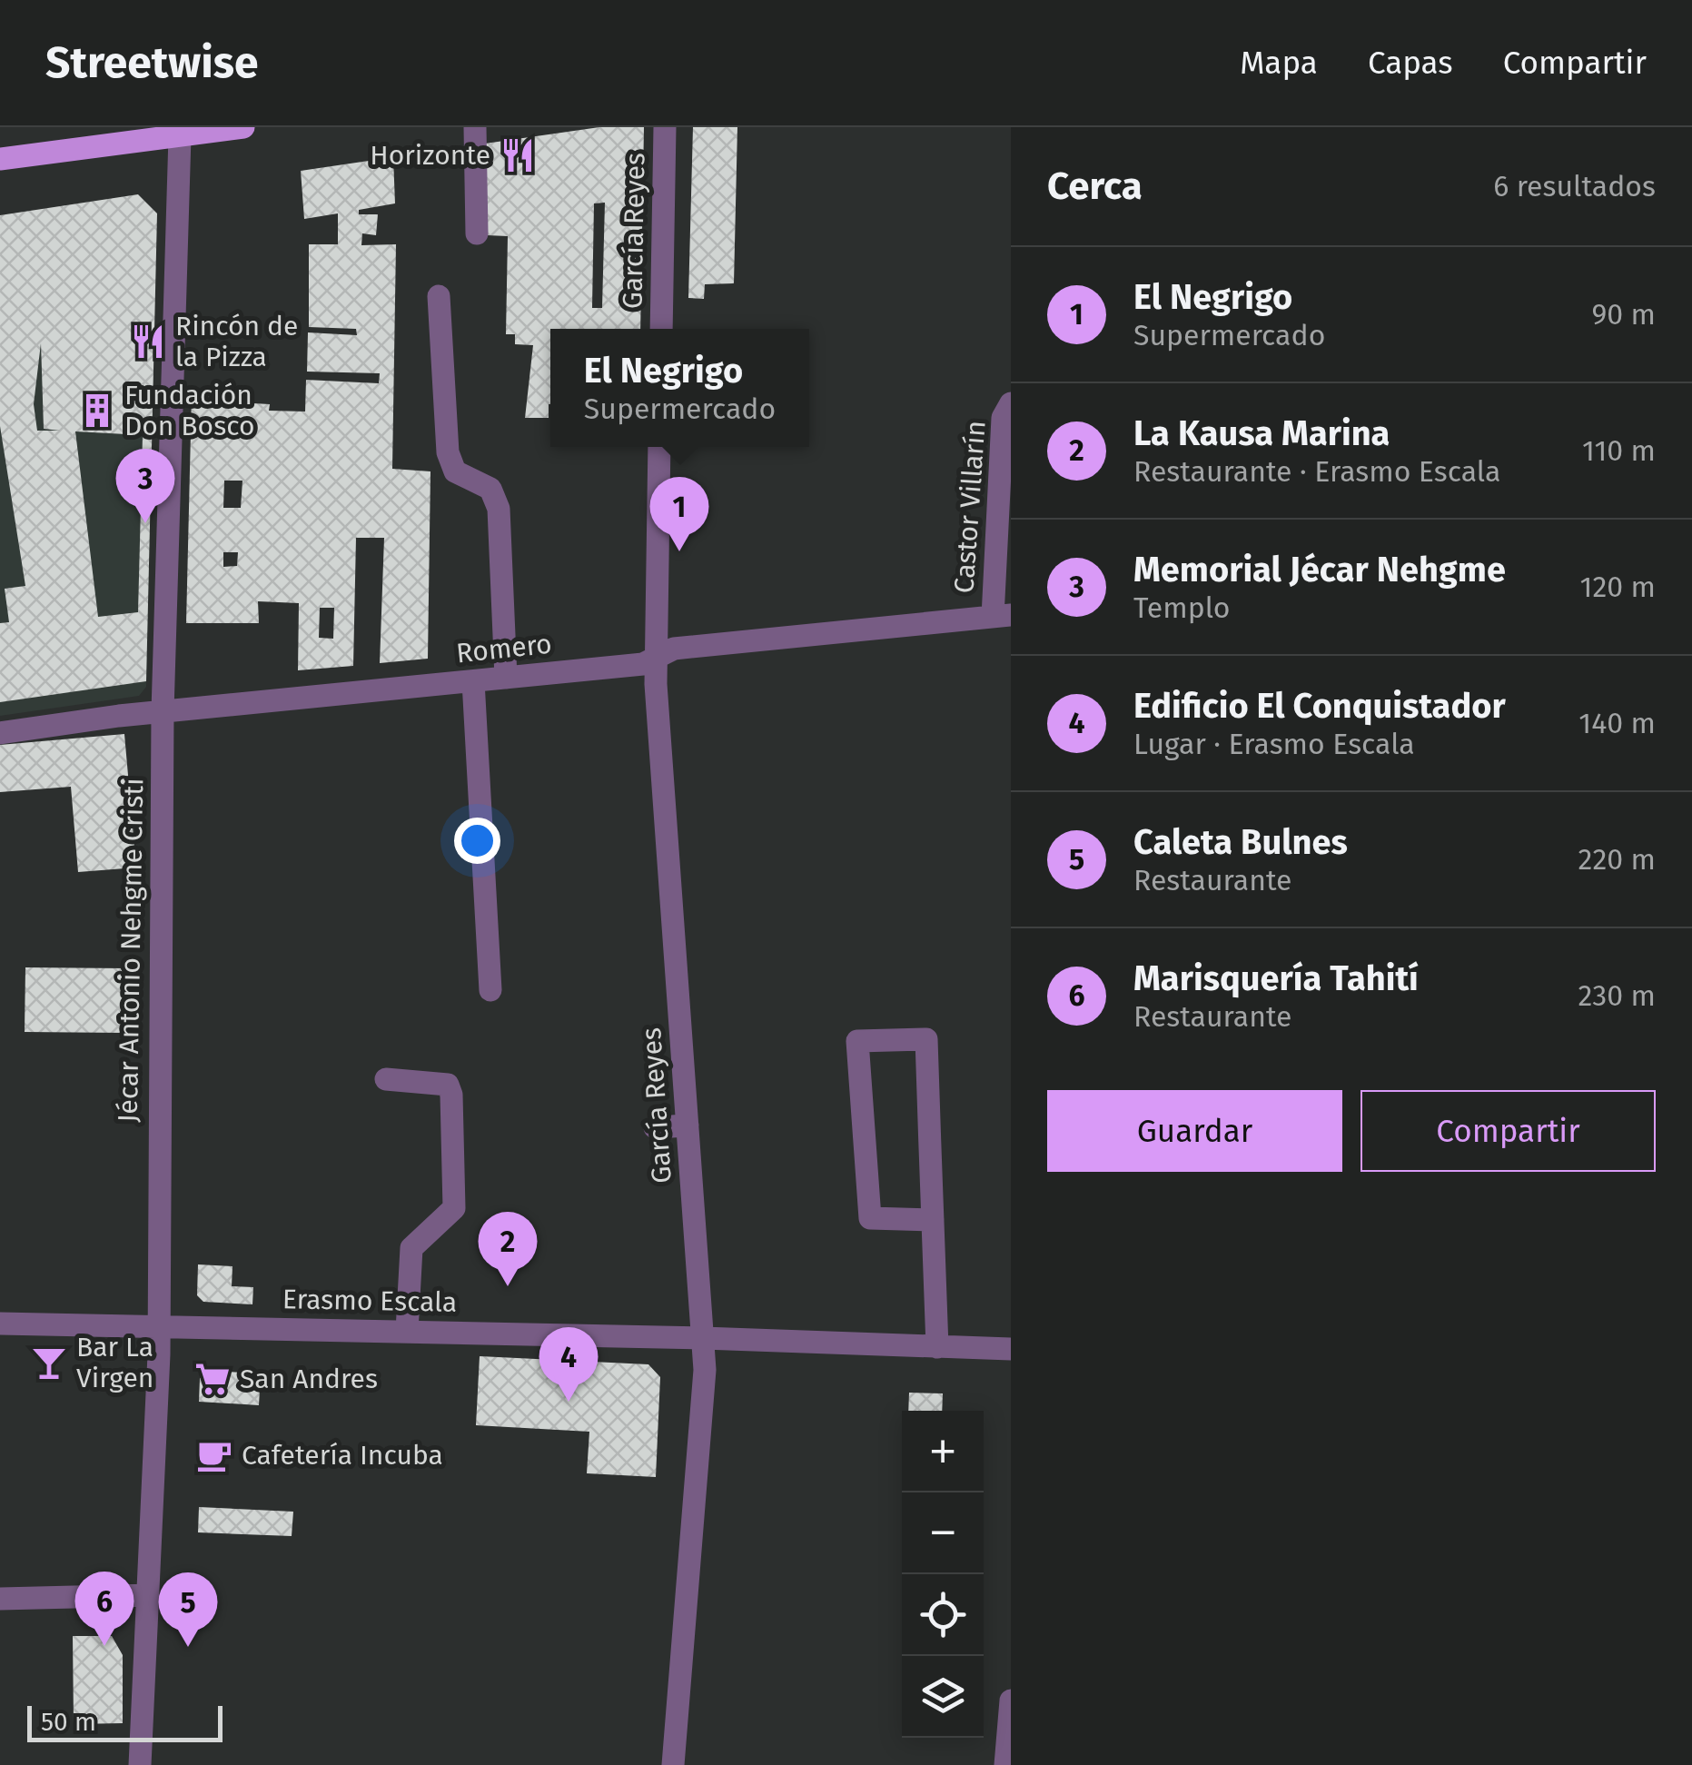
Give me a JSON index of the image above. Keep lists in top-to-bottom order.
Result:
{
  "streets": {
    "street": [
      "García Reyes",
      "Castor Villarín",
      "Romero",
      "Jécar Antonio Nehgme Cristi",
      "Erasmo Escala"
    ]
  },
  "crossings": [
    ["García Reyes", "Romero"],
    ["García Reyes", "Erasmo Escala"],
    ["Castor Villarín", "Romero"],
    ["Romero", "Jécar Antonio Nehgme Cristi"],
    ["Jécar Antonio Nehgme Cristi", "Erasmo Escala"]
  ],
  "places": {
    "restaurant": ["Horizonte", "Rincón de la Pizza"],
    "building": ["Fundación Don Bosco"],
    "bar": ["Bar La Virgen"],
    "supermarket": ["San Andres"],
    "cafe": ["Cafetería Incuba"]
  },
  "scale_bar": "50 m",
  "page": {
    "header": "Streetwise",
    "nav": ["Mapa", "Capas", "Compartir"],
    "heading": ["Cerca", "6 resultados"],
    "list": [
      {
        "mark": "1",
        "name": "El Negrigo",
        "note": "Supermercado",
        "value": "90 m"
      },
      {
        "mark": "2",
        "name": "La Kausa Marina",
        "note": "Restaurante · Erasmo Escala",
        "value": "110 m"
      },
      {
        "mark": "3",
        "name": "Memorial Jécar Nehgme",
        "note": "Templo",
        "value": "120 m"
      },
      {
        "mark": "4",
        "name": "Edificio El Conquistador",
        "note": "Lugar · Erasmo Escala",
        "value": "140 m"
      },
      {
        "mark": "5",
        "name": "Caleta Bulnes",
        "note": "Restaurante",
        "value": "220 m"
      },
      {
        "mark": "6",
        "name": "Marisquería Tahití",
        "note": "Restaurante",
        "value": "230 m"
      }
    ],
    "popup": ["El Negrigo", "Supermercado"],
    "pins": [
      "3",
      "1",
      "2",
      "4",
      "6",
      "5"
    ],
    "buttons": ["Guardar", "Compartir"],
    "map_buttons": ["+", "−"],
    "scale": "50 m"
  }
}
